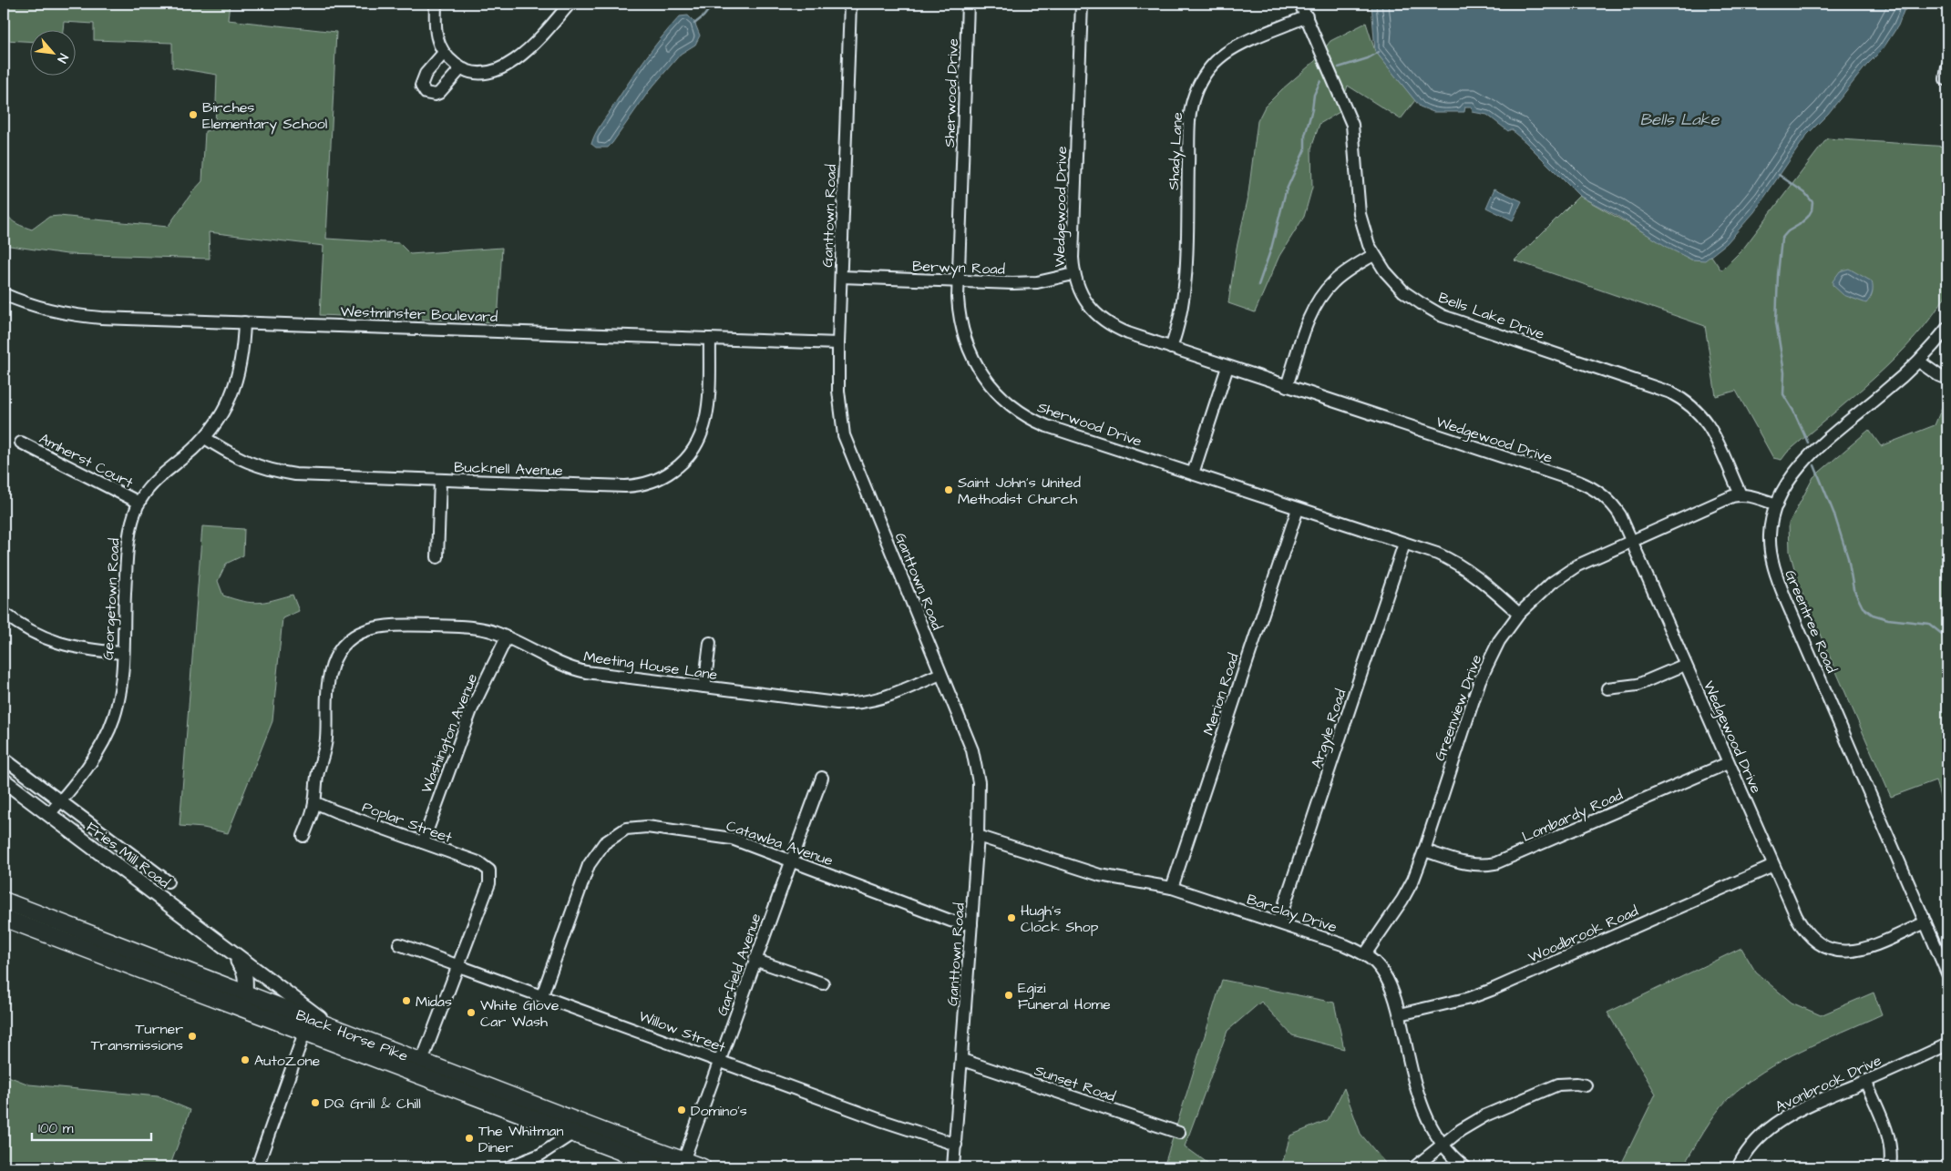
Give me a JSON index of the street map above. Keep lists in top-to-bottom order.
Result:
{
  "streets": {
    "highway": ["Black Horse Pike"],
    "main road": ["Fries Mill Road"],
    "street": [
      "Sherwood Drive",
      "Shady Lane",
      "Wedgewood Drive",
      "Ganttown Road",
      "Berwyn Road",
      "Westminster Boulevard",
      "Bells Lake Drive",
      "Amherst Court",
      "Bucknell Avenue",
      "Georgetown Road",
      "Greentree Road",
      "Meeting House Lane",
      "Merion Road",
      "Greenview Drive",
      "Argyle Road",
      "Washington Avenue",
      "Lombardy Road",
      "Poplar Street",
      "Catawba Avenue",
      "Barclay Drive",
      "Woodbrook Road",
      "Garfield Avenue",
      "Willow Street",
      "Sunset Road",
      "Avonbrook Drive"
    ]
  },
  "crossings": [
    ["Sherwood Drive", "Berwyn Road"],
    ["Sherwood Drive", "Merion Road"],
    ["Sherwood Drive", "Greenview Drive"],
    ["Sherwood Drive", "Argyle Road"],
    ["Shady Lane", "Wedgewood Drive"],
    ["Shady Lane", "Bells Lake Drive"],
    ["Wedgewood Drive", "Berwyn Road"],
    ["Wedgewood Drive", "Greentree Road"],
    ["Wedgewood Drive", "Greenview Drive"],
    ["Wedgewood Drive", "Lombardy Road"],
    ["Wedgewood Drive", "Woodbrook Road"],
    ["Ganttown Road", "Berwyn Road"],
    ["Ganttown Road", "Westminster Boulevard"],
    ["Ganttown Road", "Meeting House Lane"],
    ["Ganttown Road", "Catawba Avenue"],
    ["Ganttown Road", "Barclay Drive"],
    ["Ganttown Road", "Willow Street"],
    ["Ganttown Road", "Sunset Road"],
    ["Westminster Boulevard", "Bucknell Avenue"],
    ["Westminster Boulevard", "Georgetown Road"],
    ["Bells Lake Drive", "Greenview Drive"],
    ["Amherst Court", "Georgetown Road"],
    ["Bucknell Avenue", "Georgetown Road"],
    ["Georgetown Road", "Fries Mill Road"],
    ["Meeting House Lane", "Washington Avenue"],
    ["Meeting House Lane", "Poplar Street"],
    ["Merion Road", "Barclay Drive"],
    ["Greenview Drive", "Lombardy Road"],
    ["Greenview Drive", "Barclay Drive"],
    ["Argyle Road", "Barclay Drive"],
    ["Washington Avenue", "Poplar Street"],
    ["Poplar Street", "Willow Street"],
    ["Catawba Avenue", "Garfield Avenue"],
    ["Catawba Avenue", "Willow Street"],
    ["Fries Mill Road", "Black Horse Pike"],
    ["Barclay Drive", "Woodbrook Road"],
    ["Garfield Avenue", "Willow Street"],
    ["Garfield Avenue", "Black Horse Pike"]
  ],
  "water": ["Bells Lake"],
  "places": [
    "Birches Elementary School",
    "Saint John's United Methodist Church",
    "Hugh's Clock Shop",
    "Egizi Funeral Home",
    "Midas",
    "White Glove Car Wash",
    "Turner Transmissions",
    "AutoZone",
    "DQ Grill & Chill",
    "Domino's",
    "The Whitman Diner"
  ],
  "scale_bar": "100 m",
  "north": "bottom right"
}
